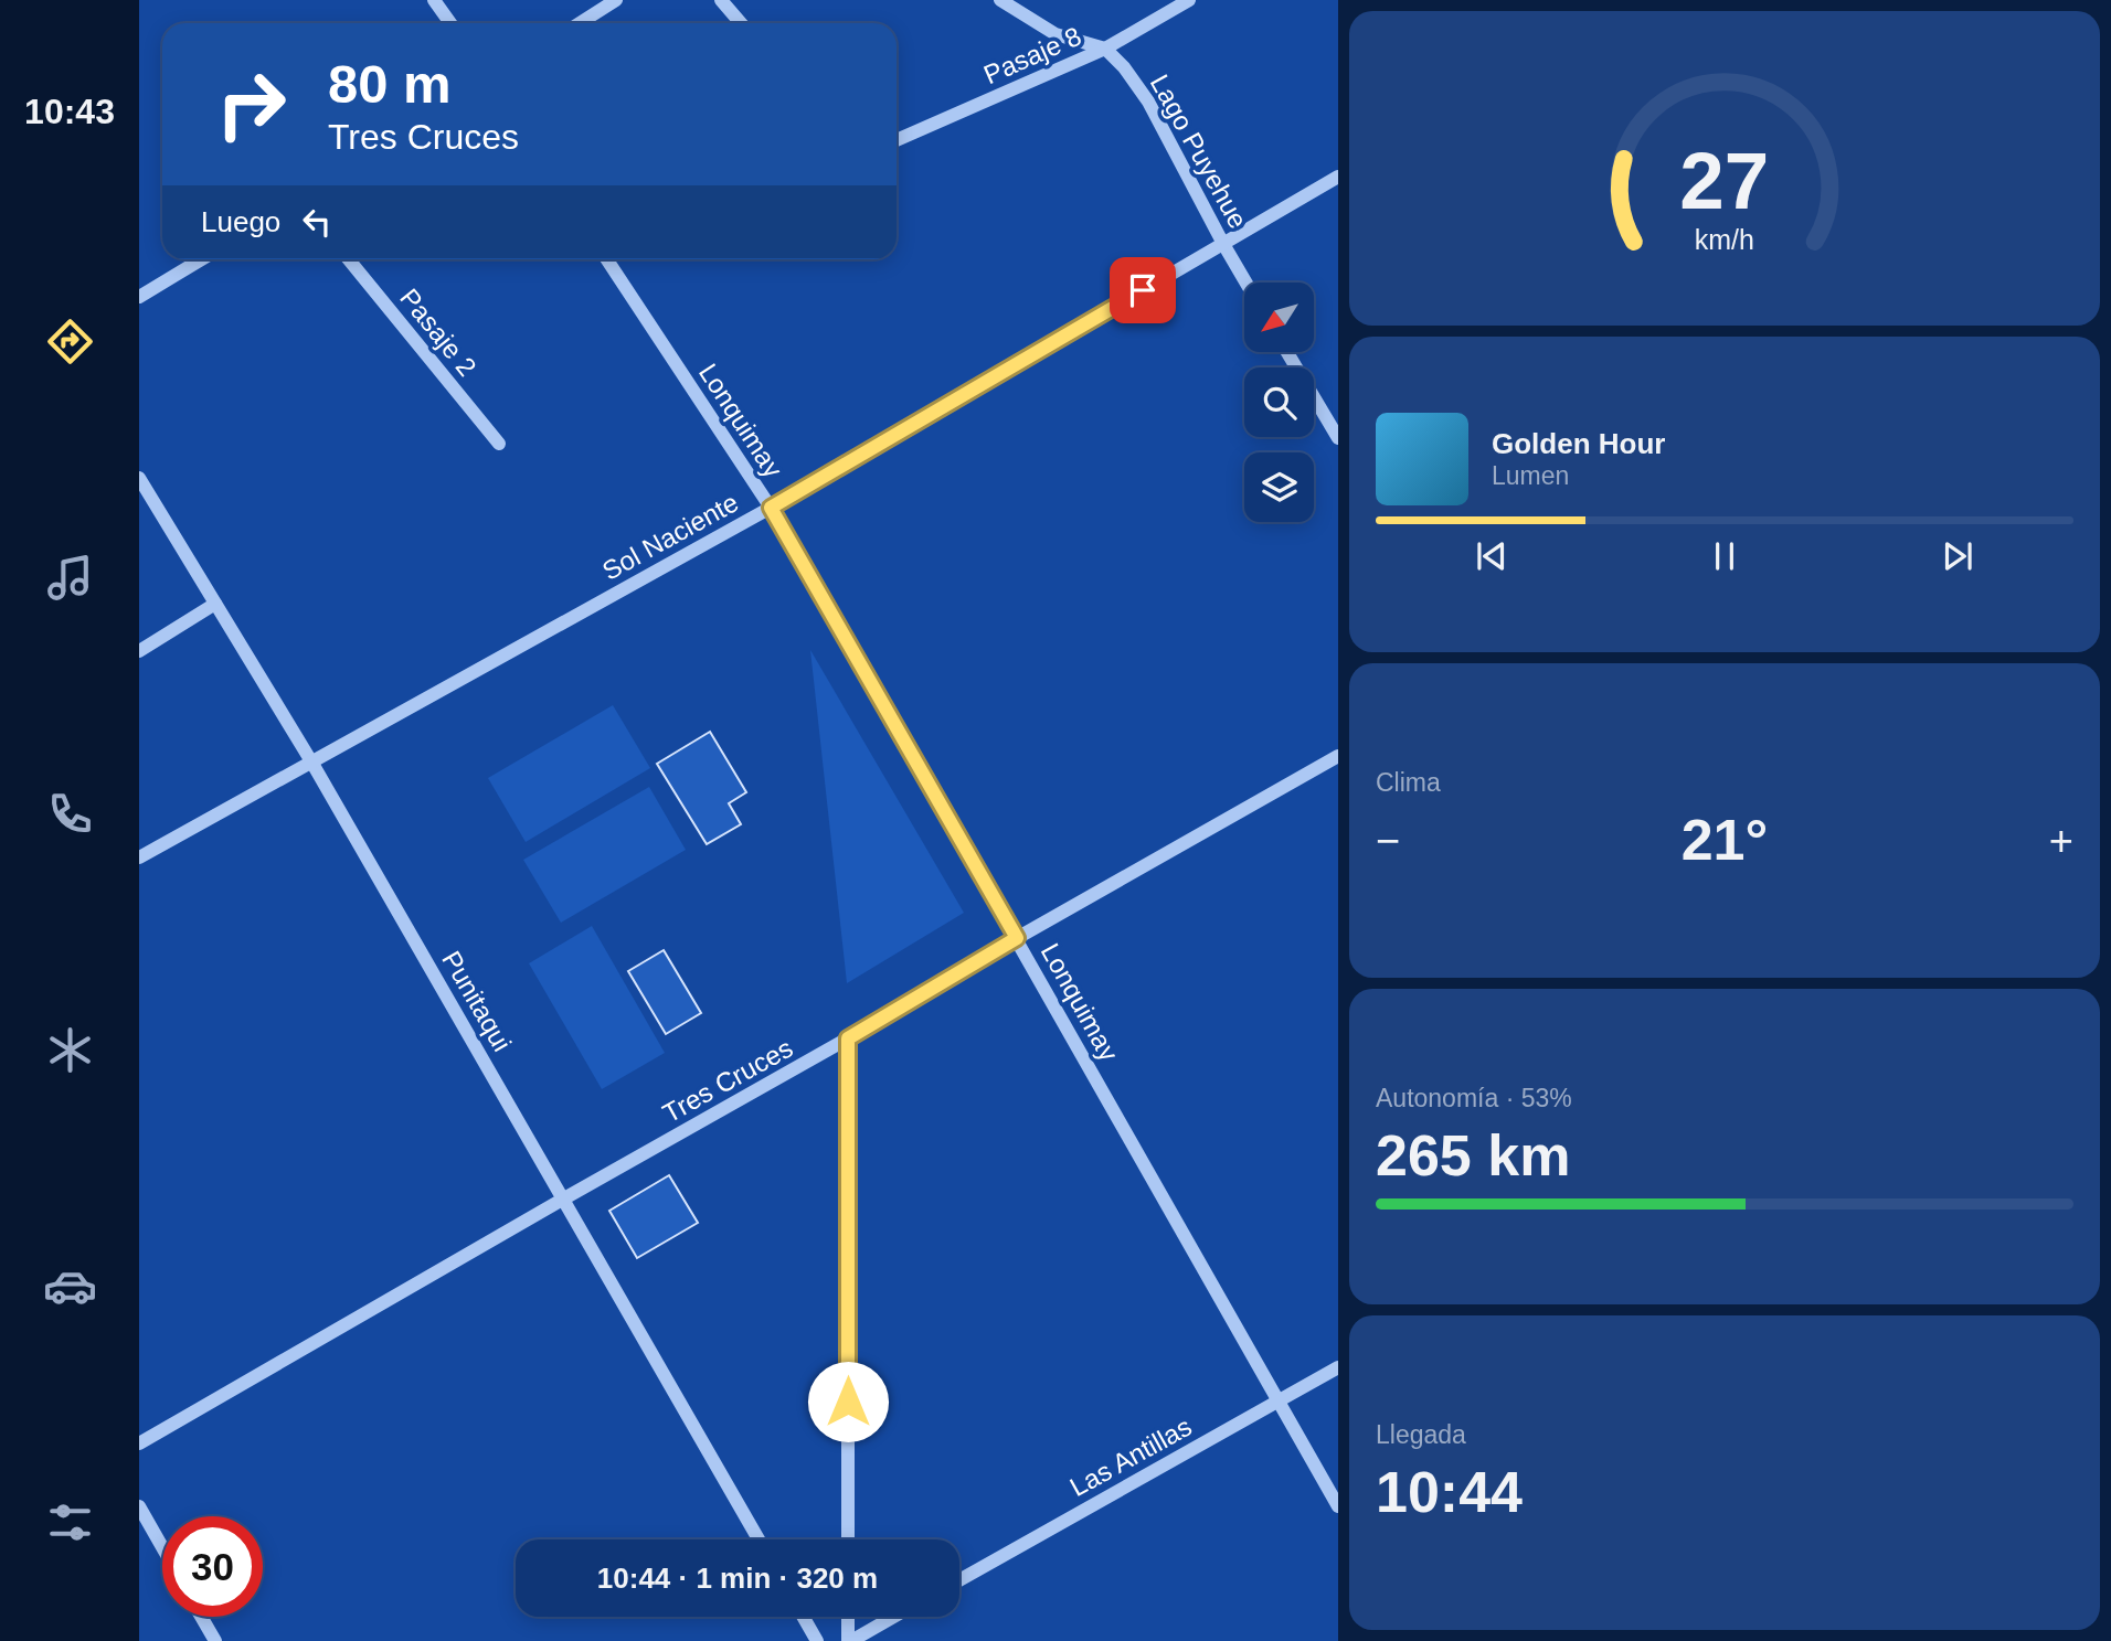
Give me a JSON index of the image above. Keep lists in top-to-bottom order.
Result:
{
  "streets": {
    "street": [
      "Pasaje 8",
      "Lago Puyehue",
      "Pasaje 2",
      "Lonquimay",
      "Sol Naciente",
      "Punitaqui",
      "Tres Cruces",
      "Las Antillas"
    ]
  },
  "crossings": [
    ["Pasaje 8", "Lago Puyehue"],
    ["Lago Puyehue", "Sol Naciente"],
    ["Lonquimay", "Sol Naciente"],
    ["Lonquimay", "Tres Cruces"],
    ["Lonquimay", "Las Antillas"],
    ["Sol Naciente", "Punitaqui"],
    ["Punitaqui", "Tres Cruces"]
  ],
  "north": "bottom left",
  "page": {
    "tabs": "10:43",
    "turn": ["80 m", "Tres Cruces"],
    "then": "Luego",
    "song": ["Golden Hour", "Lumen"],
    "tile": [
      "Clima",
      ["Autonomía · 53%", "265 km"],
      ["Llegada", "10:44"]
    ],
    "heat": ["−", "21°", "+"],
    "limit": "30",
    "trip": "10:44 · 1 min · 320 m",
    "gauge": ["27", "km/h"]
  }
}
